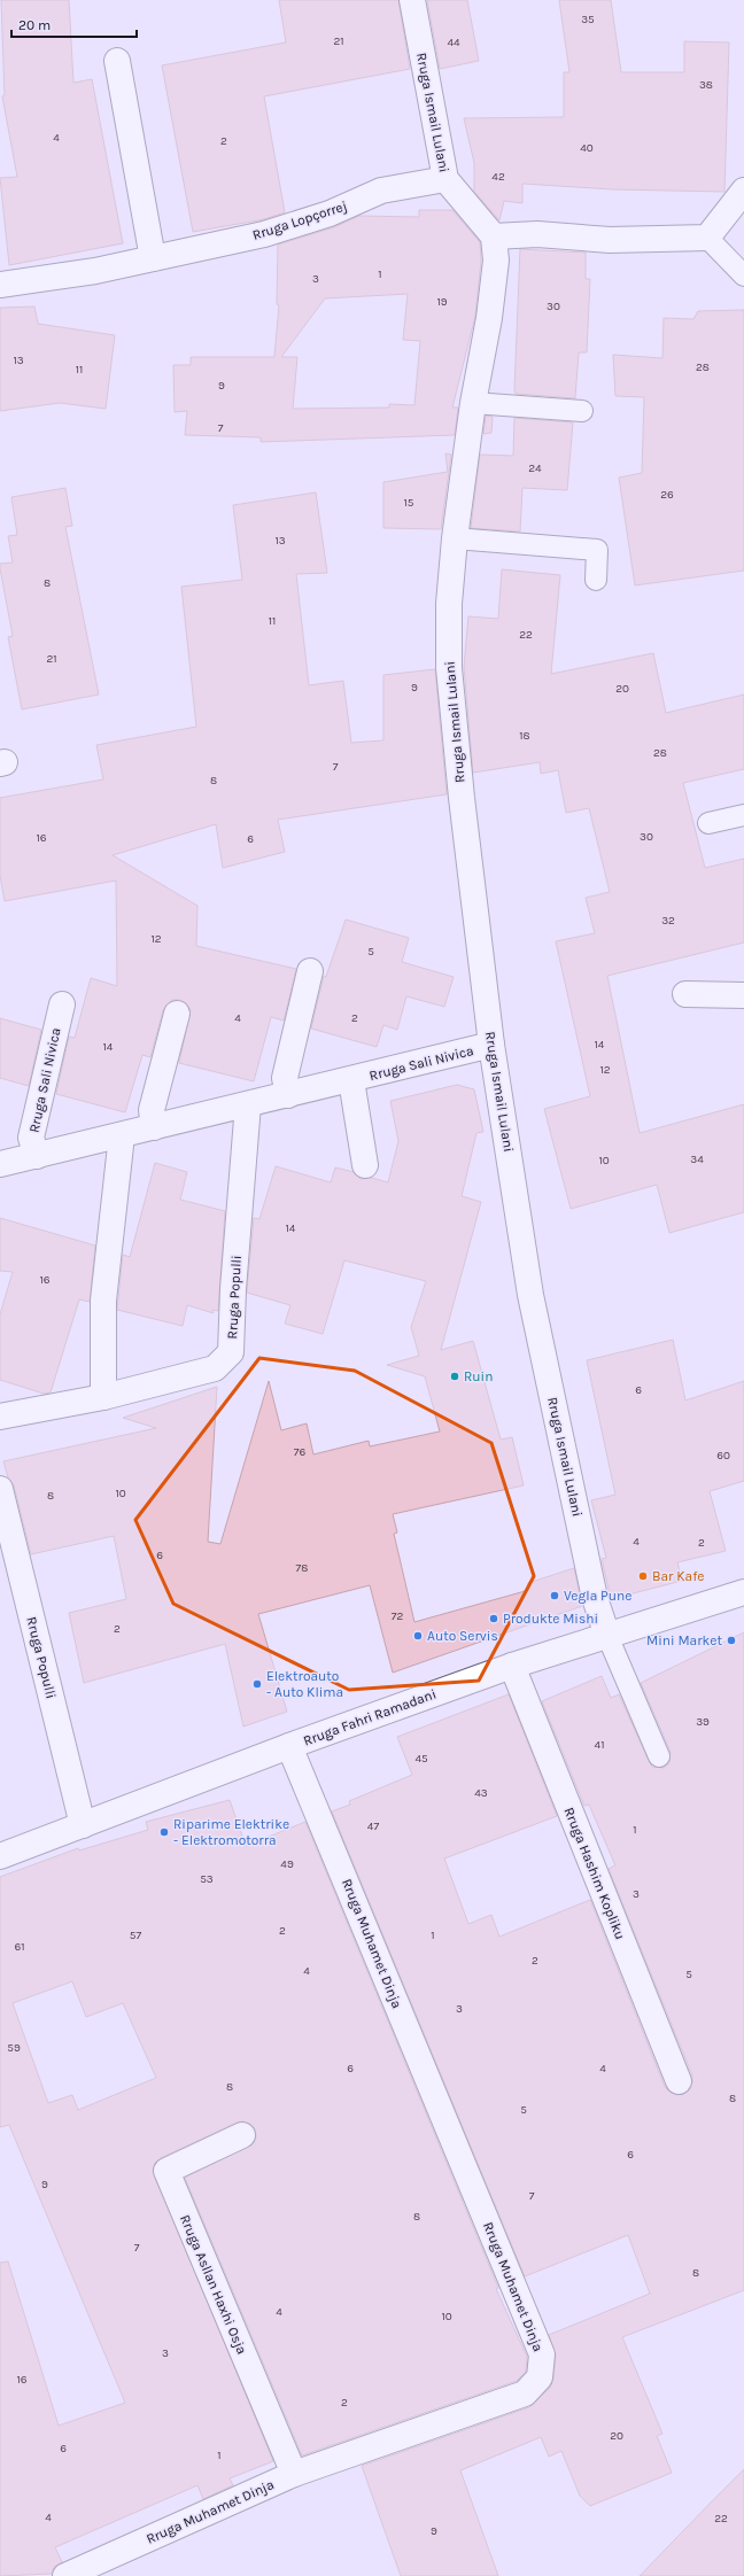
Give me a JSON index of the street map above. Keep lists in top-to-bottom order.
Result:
{
  "streets": {
    "street": [
      "Rruga Ismail Lulani",
      "Rruga Lopçorrej",
      "Rruga Sali Nivica",
      "Rruga Populli",
      "Rruga Fahri Ramadani",
      "Rruga Hashim Kopliku",
      "Rruga Muhamet Dinja",
      "Rruga Asllan Haxhi Osja"
    ]
  },
  "crossings": [
    ["Rruga Ismail Lulani", "Rruga Lopçorrej"],
    ["Rruga Ismail Lulani", "Rruga Sali Nivica"],
    ["Rruga Ismail Lulani", "Rruga Fahri Ramadani"],
    ["Rruga Sali Nivica", "Rruga Populli"],
    ["Rruga Populli", "Rruga Fahri Ramadani"],
    ["Rruga Fahri Ramadani", "Rruga Hashim Kopliku"],
    ["Rruga Fahri Ramadani", "Rruga Muhamet Dinja"],
    ["Rruga Muhamet Dinja", "Rruga Asllan Haxhi Osja"]
  ],
  "places": [
    "Ruin",
    "Bar Kafe",
    "Vegla Pune",
    "Produkte Mishi",
    "Auto Servis",
    "Mini Market",
    "Elektroauto - Auto Klima",
    "Riparime Elektrike - Elektromotorra"
  ],
  "house_numbers": [
    "35",
    "21",
    "44",
    "38",
    "4",
    "2",
    "40",
    "42",
    "1",
    "3",
    "19",
    "30",
    "13",
    "28",
    "11",
    "9",
    "7",
    "24",
    "26",
    "15",
    "13",
    "8",
    "11",
    "22",
    "21",
    "9",
    "20",
    "18",
    "28",
    "7",
    "8",
    "30",
    "16",
    "6",
    "32",
    "12",
    "5",
    "4",
    "2",
    "14",
    "14",
    "12",
    "34",
    "10",
    "14",
    "16",
    "6",
    "76",
    "60",
    "10",
    "8",
    "4",
    "2",
    "6",
    "78",
    "72",
    "2",
    "39",
    "41",
    "45",
    "43",
    "47",
    "1",
    "49",
    "53",
    "3",
    "2",
    "57",
    "1",
    "61",
    "2",
    "4",
    "5",
    "3",
    "59",
    "6",
    "4",
    "8",
    "8",
    "5",
    "6",
    "9",
    "7",
    "8",
    "7",
    "8",
    "4",
    "10",
    "3",
    "16",
    "2",
    "20",
    "6",
    "1",
    "4",
    "22",
    "9"
  ],
  "scale_bar": "20 m"
}
